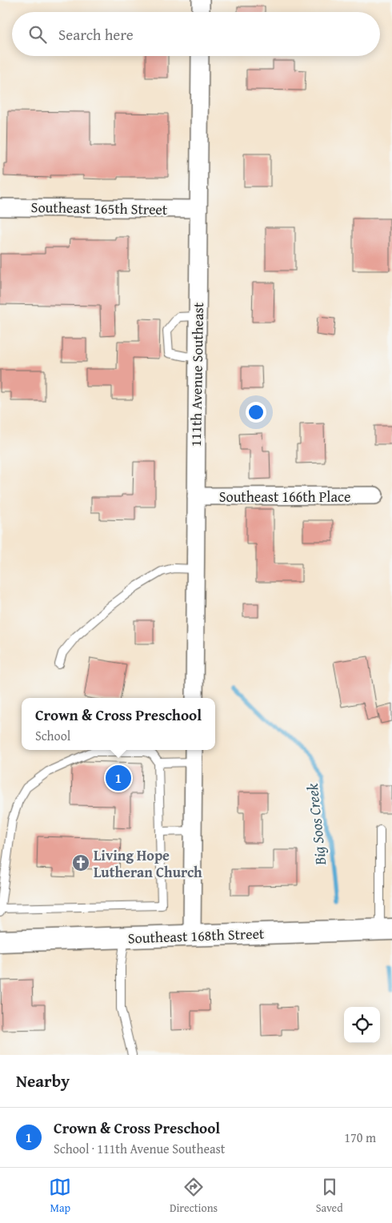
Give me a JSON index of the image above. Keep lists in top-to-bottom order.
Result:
{
  "streets": {
    "street": [
      "Southeast 165th Street",
      "111th Avenue Southeast",
      "Southeast 166th Place",
      "Southeast 168th Street"
    ]
  },
  "crossings": [
    ["Southeast 165th Street", "111th Avenue Southeast"],
    ["111th Avenue Southeast", "Southeast 166th Place"]
  ],
  "water": ["Big Soos Creek"],
  "places": {
    "church": ["Living Hope Lutheran Church"]
  },
  "page": {
    "search": "Search here",
    "popup": ["Crown & Cross Preschool", "School"],
    "pins": "1",
    "heading": "Nearby",
    "list": [
      {
        "mark": "1",
        "name": "Crown & Cross Preschool",
        "note": "School · 111th Avenue Southeast",
        "value": "170 m"
      }
    ],
    "nav": ["Map", "Directions", "Saved"]
  }
}
